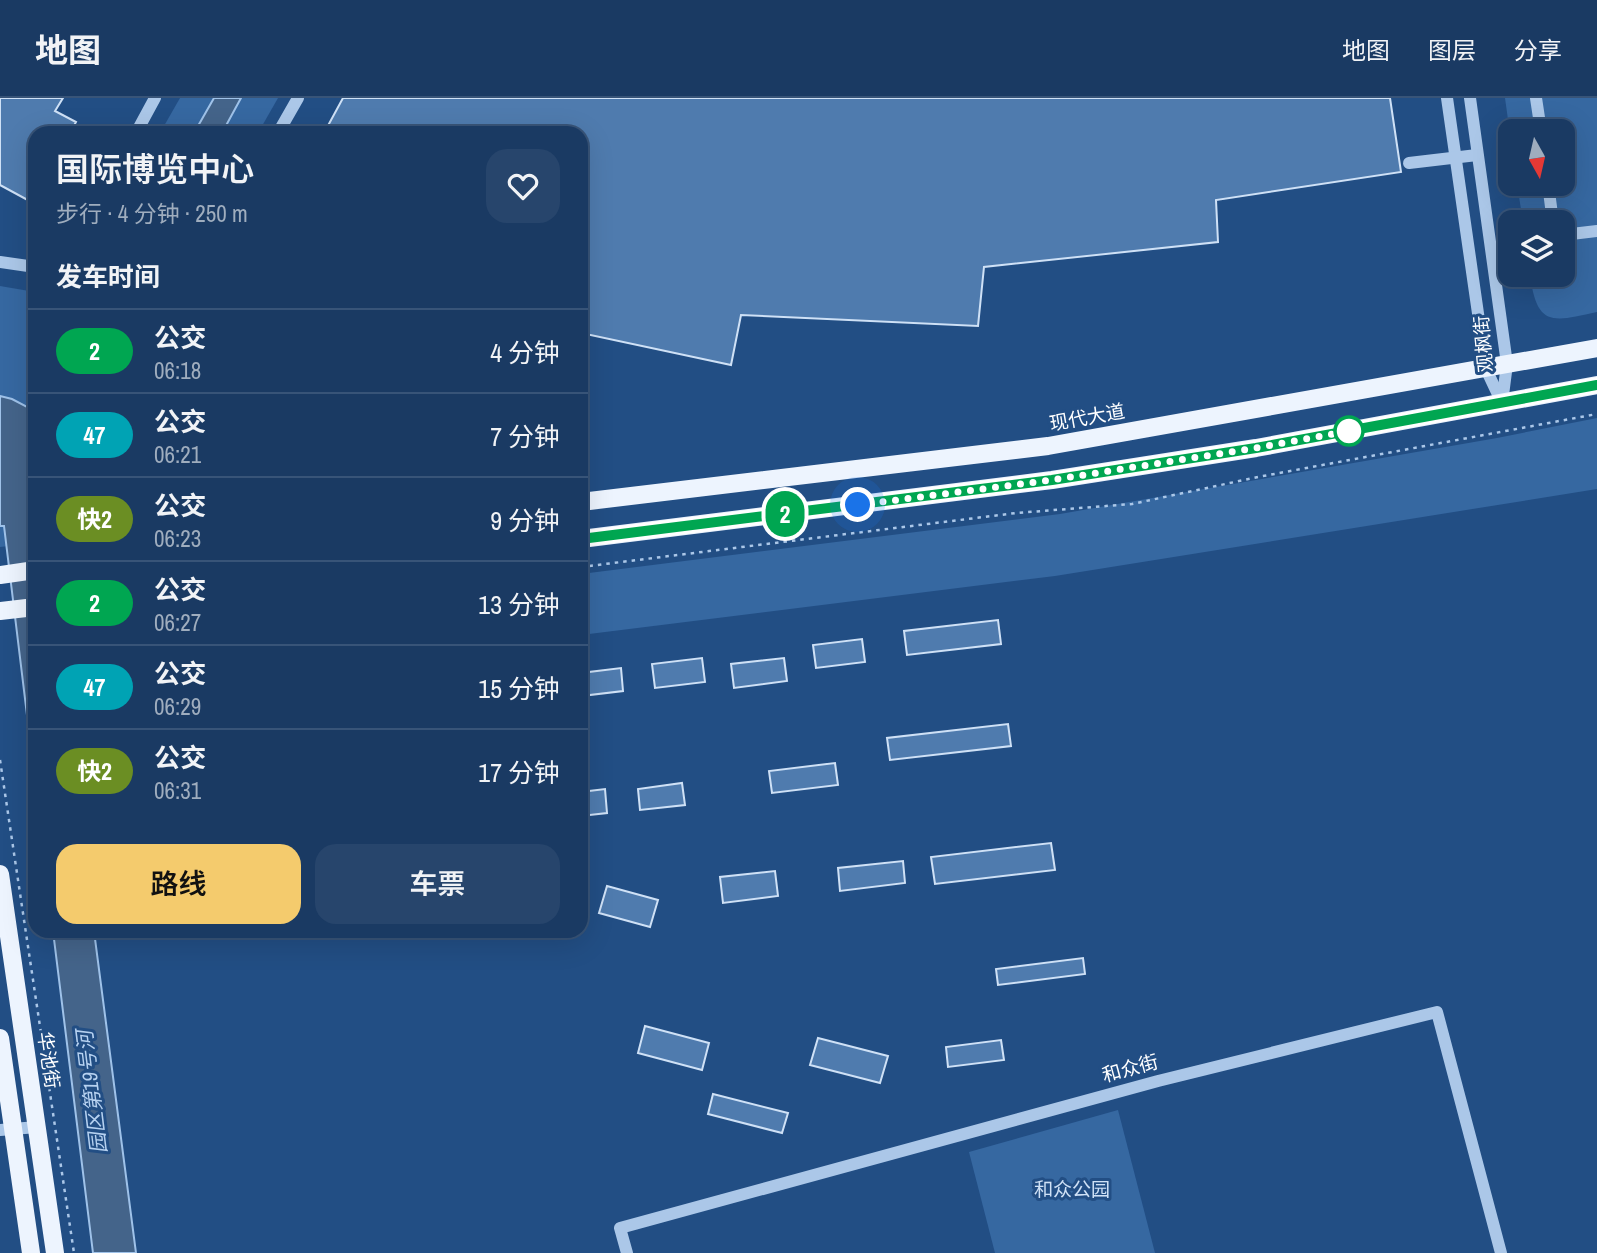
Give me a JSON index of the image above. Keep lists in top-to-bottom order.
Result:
{
  "streets": {
    "main road": ["现代大道", "华池街"],
    "street": ["观枫街", "和众街"]
  },
  "crossings": [
    ["观枫街", "现代大道"]
  ],
  "water": ["园区第19号河"],
  "parks": ["和众公园"],
  "lines": ["bus line 2"],
  "north": "bottom",
  "page": {
    "header": "地图",
    "nav": ["地图", "图层", "分享"],
    "on_map": "2",
    "heading": [
      ["国际博览中心", "步行 · 4 分钟 · 250 m"],
      "发车时间"
    ],
    "list": [
      {
        "mark": "2",
        "name": "公交",
        "note": "06:18",
        "value": "4 分钟"
      },
      {
        "mark": "47",
        "name": "公交",
        "note": "06:21",
        "value": "7 分钟"
      },
      {
        "mark": "快2",
        "name": "公交",
        "note": "06:23",
        "value": "9 分钟"
      },
      {
        "mark": "2",
        "name": "公交",
        "note": "06:27",
        "value": "13 分钟"
      },
      {
        "mark": "47",
        "name": "公交",
        "note": "06:29",
        "value": "15 分钟"
      },
      {
        "mark": "快2",
        "name": "公交",
        "note": "06:31",
        "value": "17 分钟"
      }
    ],
    "buttons": ["路线", "车票"]
  }
}
